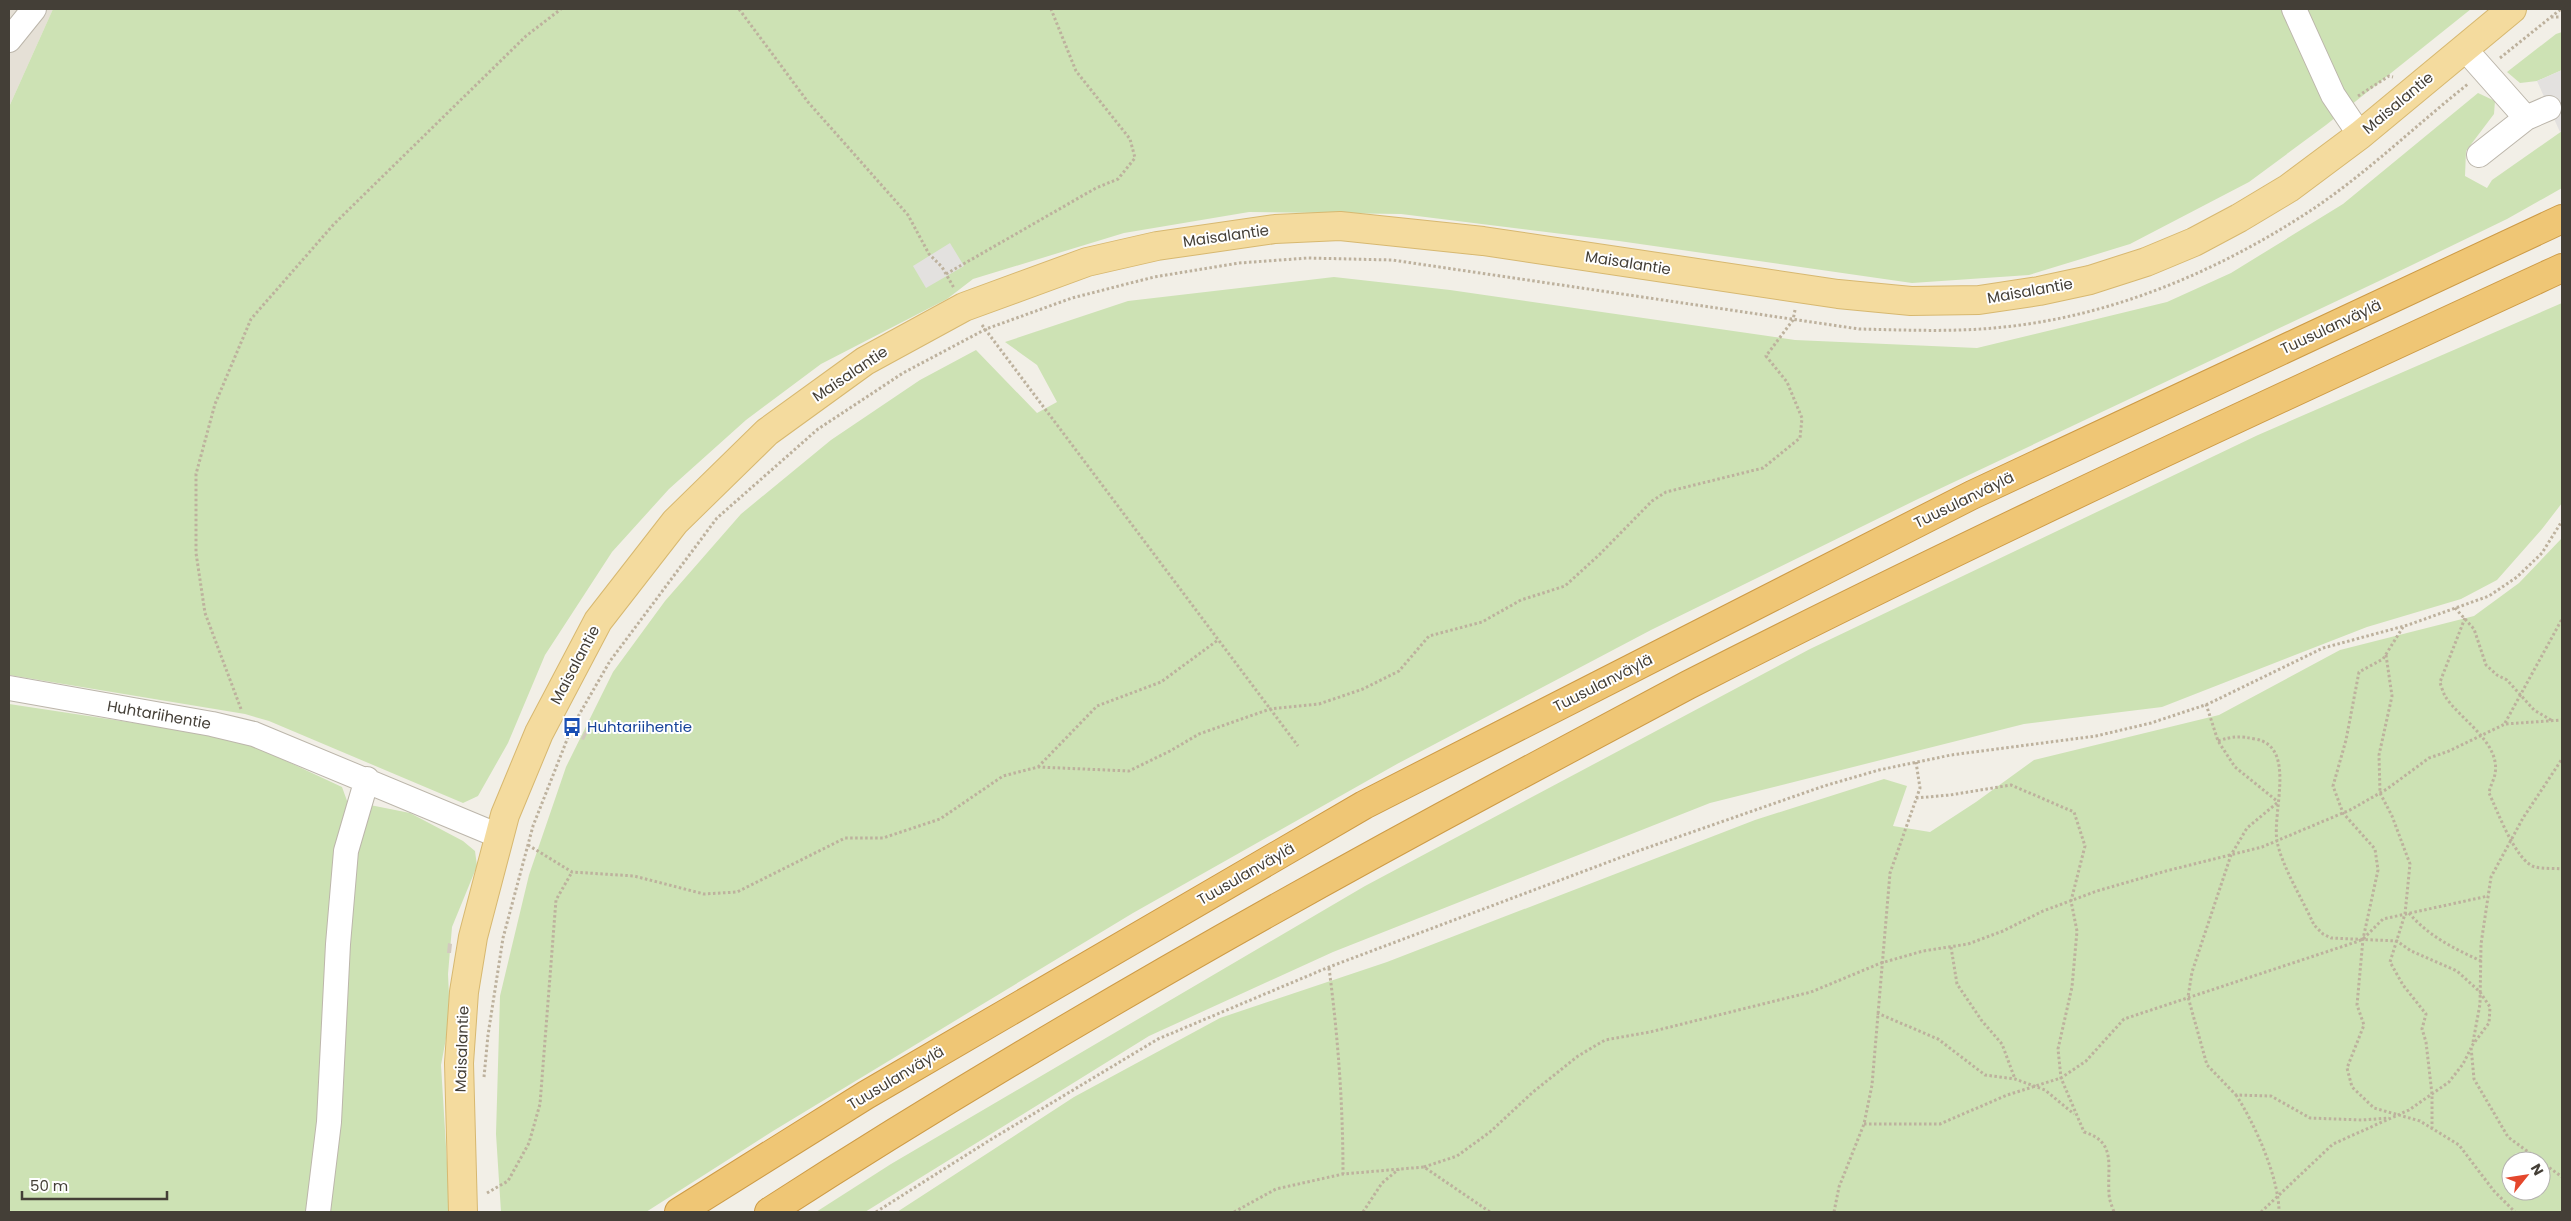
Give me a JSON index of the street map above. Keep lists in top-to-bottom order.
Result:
{
  "streets": {
    "highway": ["Tuusulanväylä"],
    "main road": ["Maisalantie"],
    "street": ["Huhtariihentie"]
  },
  "crossings": [
    ["Maisalantie", "Huhtariihentie"]
  ],
  "places": {
    "bus stop": ["Huhtariihentie"]
  },
  "scale_bar": "50 m",
  "north": "top right"
}
